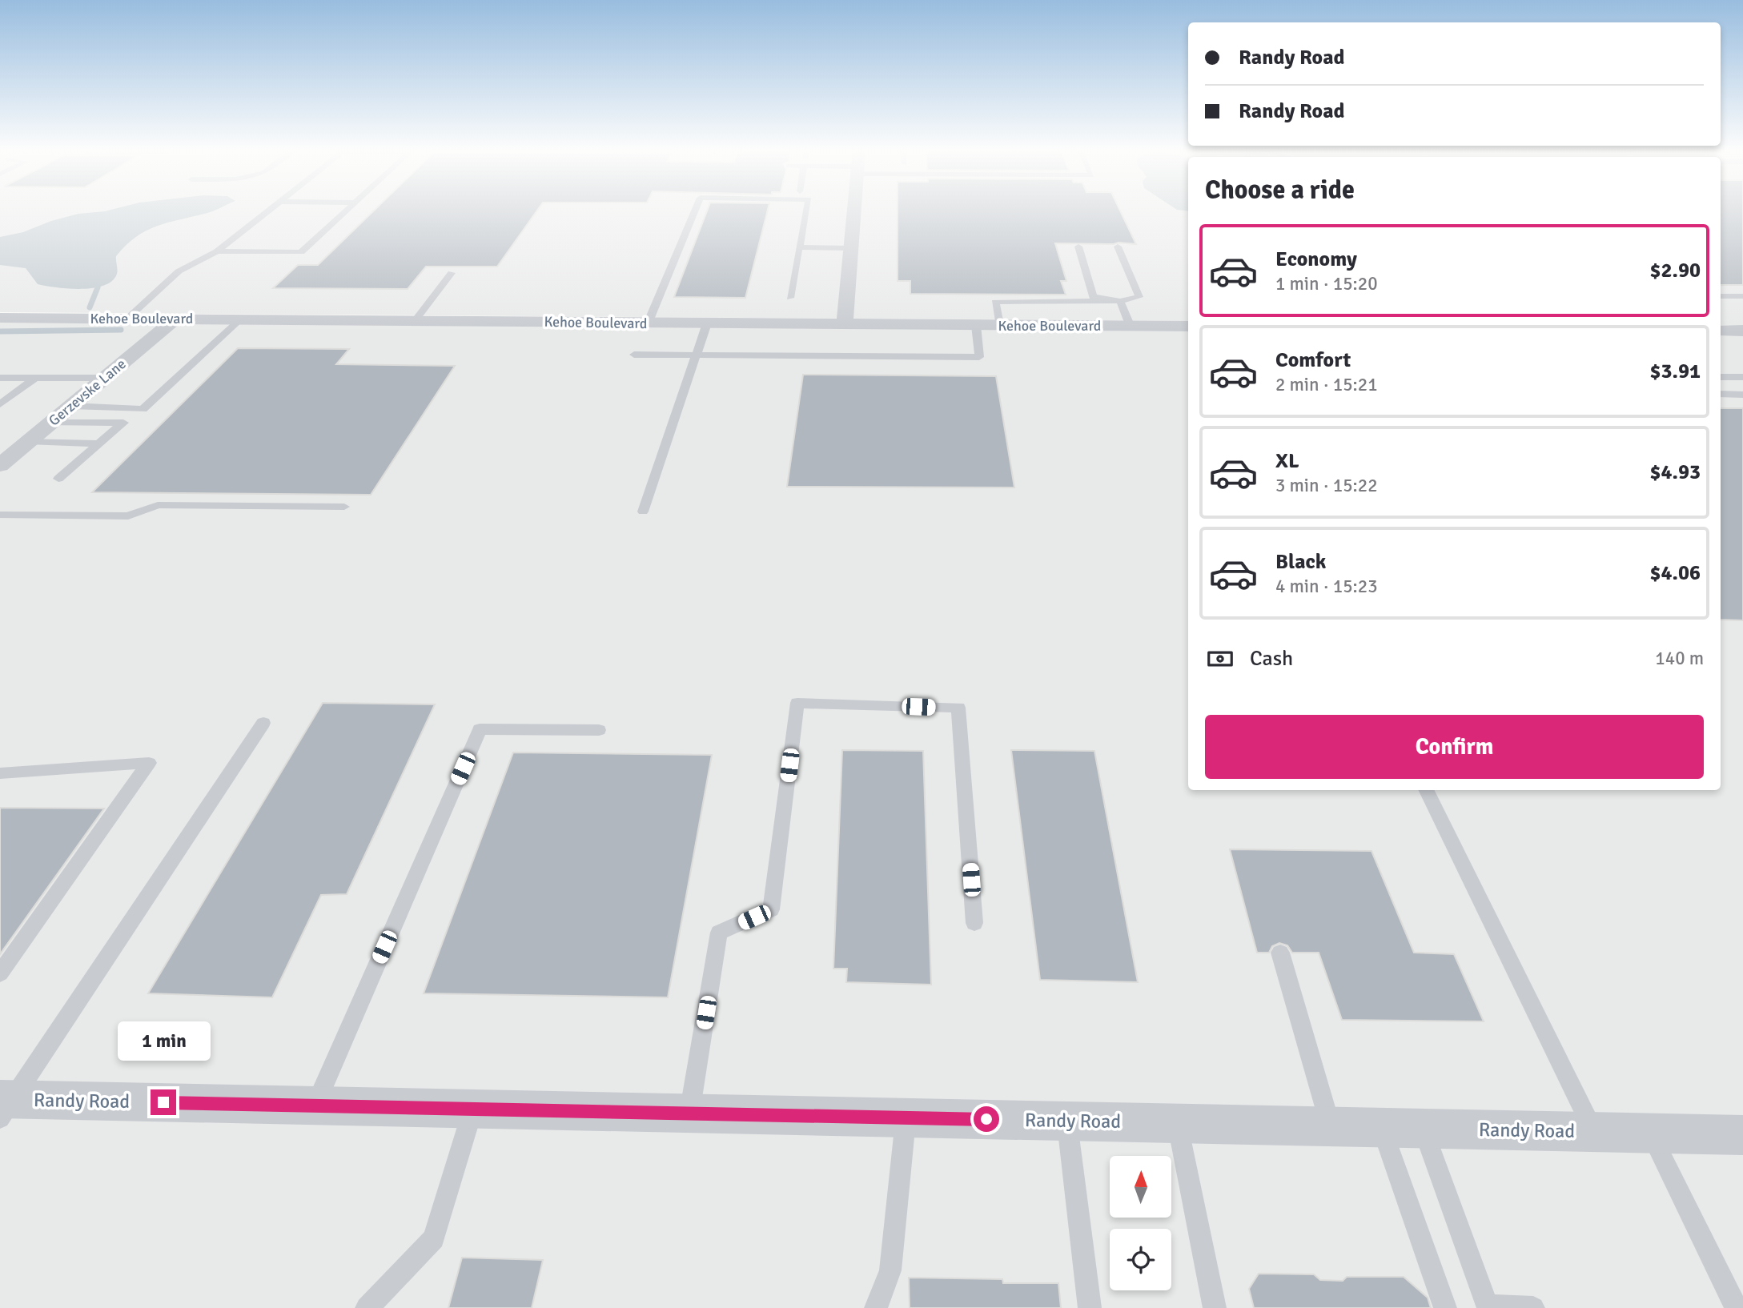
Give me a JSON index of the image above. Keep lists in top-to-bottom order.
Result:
{
  "streets": {
    "street": ["Kehoe Boulevard", "Gerzevske Lane", "Randy Road"]
  },
  "crossings": [
    ["Kehoe Boulevard", "Gerzevske Lane"]
  ],
  "north": "top",
  "page": {
    "banner": ["Randy Road", "Randy Road"],
    "heading": "Choose a ride",
    "list": [
      {
        "name": "Economy",
        "note": "1 min · 15:20",
        "value": "$2.90"
      },
      {
        "name": "Comfort",
        "note": "2 min · 15:21",
        "value": "$3.91"
      },
      {
        "name": "XL",
        "note": "3 min · 15:22",
        "value": "$4.93"
      },
      {
        "name": "Black",
        "note": "4 min · 15:23",
        "value": "$4.06"
      }
    ],
    "pay": ["Cash", "140 m"],
    "buttons": "Confirm",
    "bubble": "1 min"
  }
}
